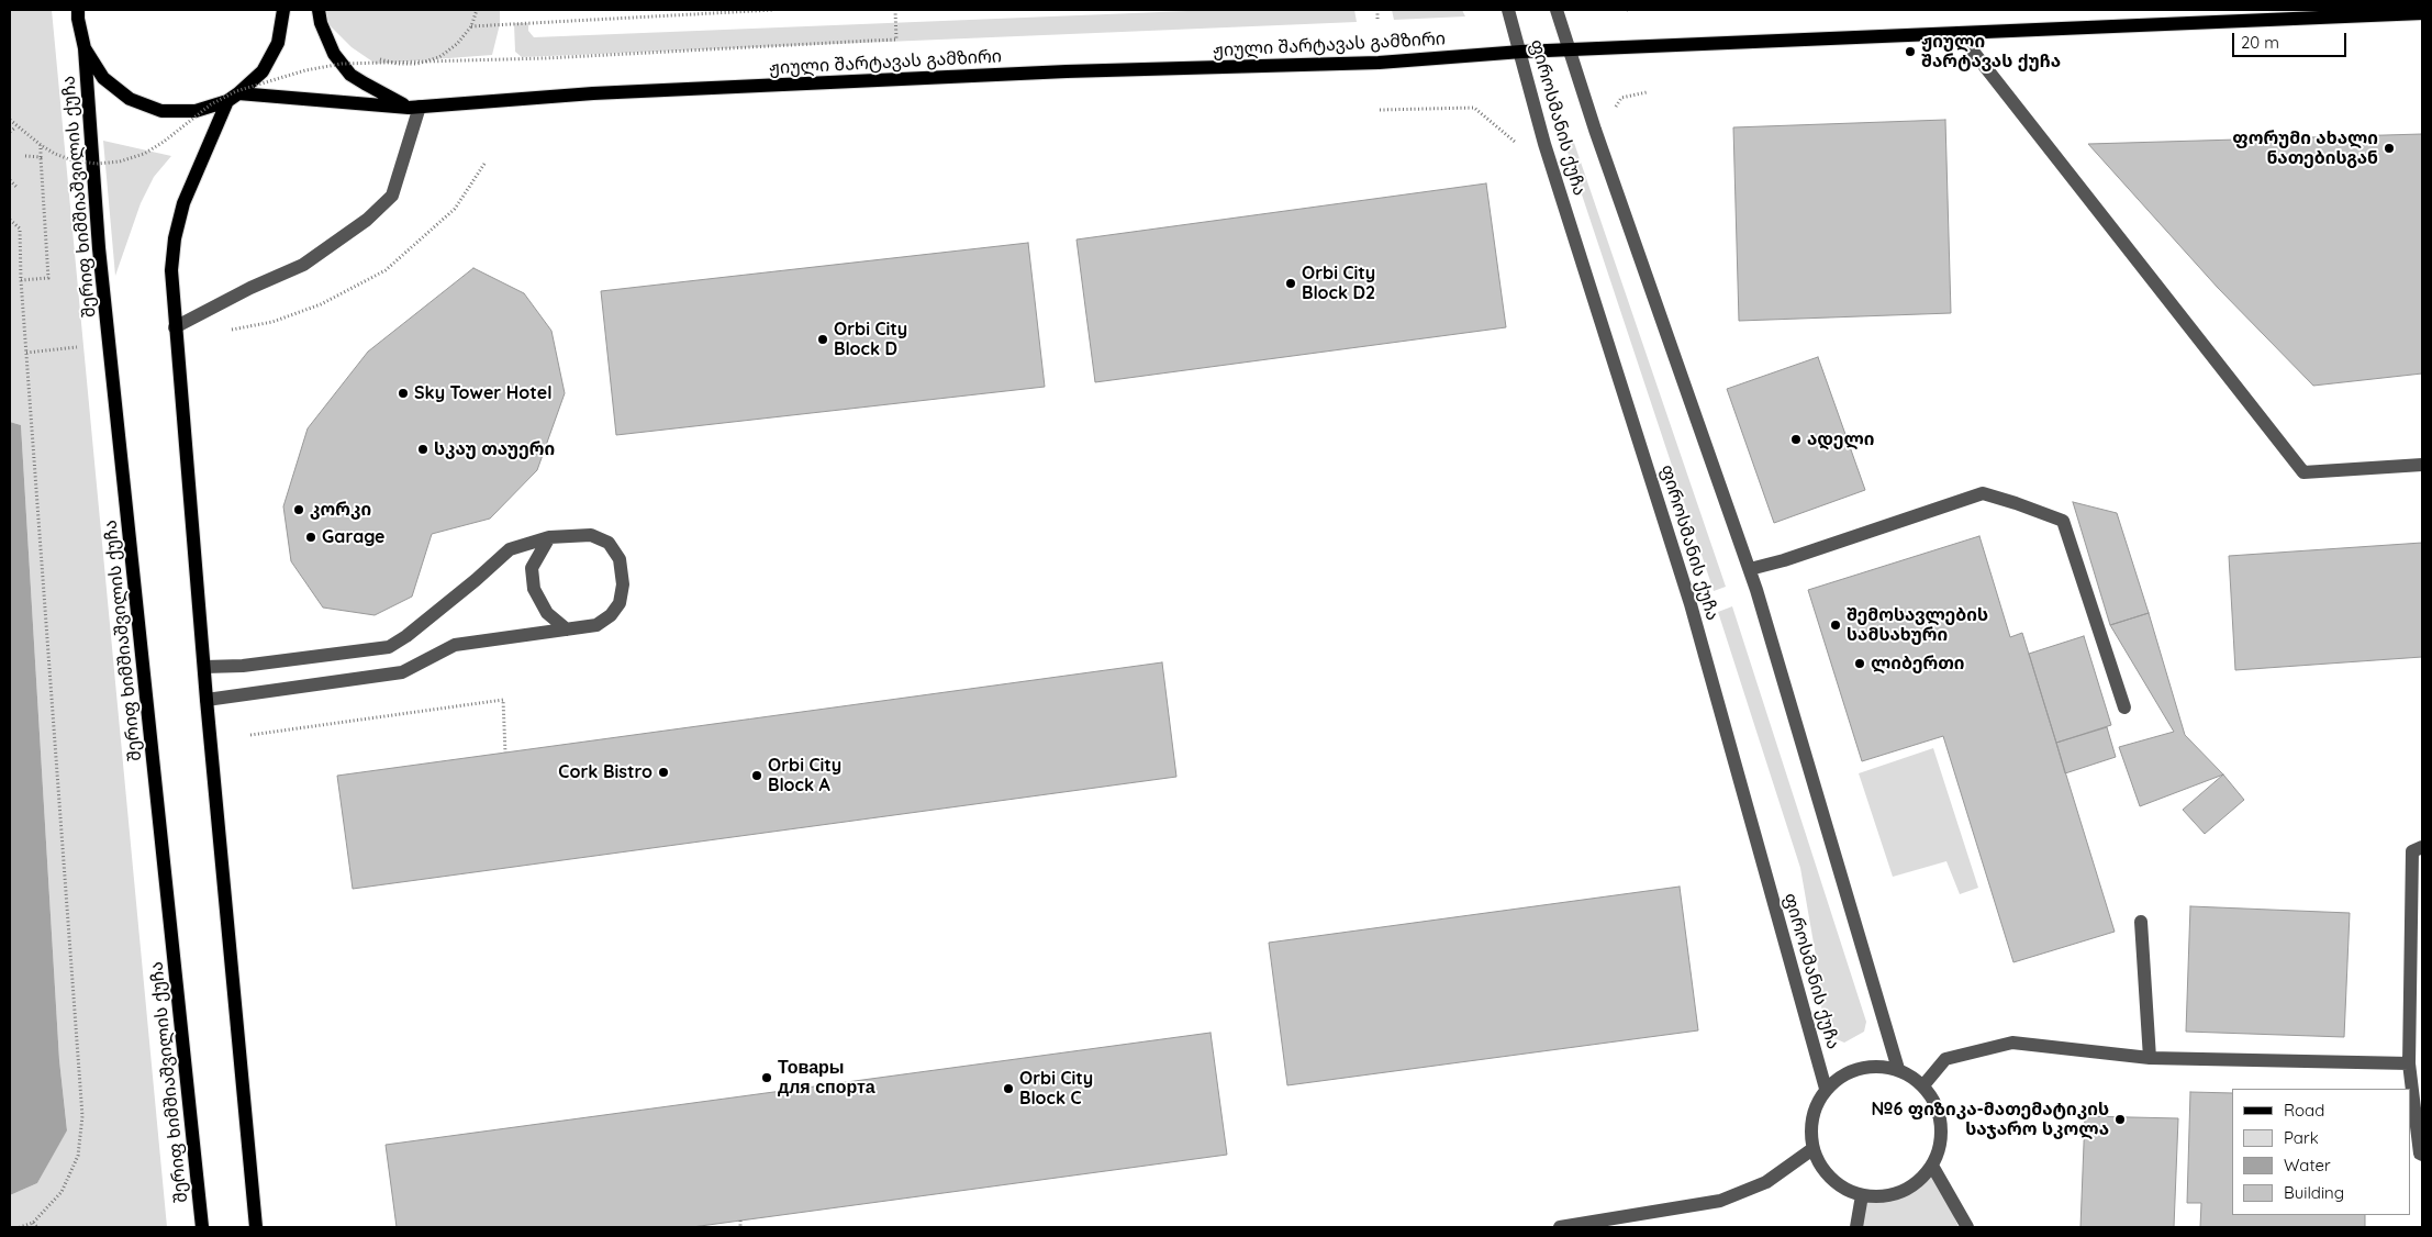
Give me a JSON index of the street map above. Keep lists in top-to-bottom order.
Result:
{
  "streets": {
    "main road": ["ჟიული შარტავას გამზირი", "შერიფ ხიმშიაშვილის ქუჩა"],
    "street": ["ფიროსმანის ქუჩა"]
  },
  "crossings": [
    ["ჟიული შარტავას გამზირი", "ფიროსმანის ქუჩა"]
  ],
  "places": [
    "ჟიული შარტავას ქუჩა",
    "ფორუმი ახალი ნათებისგან",
    "Orbi City Block D2",
    "Orbi City Block D",
    "Sky Tower Hotel",
    "ადელი",
    "სკაუ თაუერი",
    "კორკი",
    "Garage",
    "შემოსავლების სამსახური",
    "ლიბერთი",
    "Cork Bistro",
    "Orbi City Block A",
    "Товары для спорта",
    "Orbi City Block C",
    "№6 ფიზიკა-მათემატიკის საჯარო სკოლა"
  ],
  "legend": [
    "Road",
    "Park",
    "Water",
    "Building"
  ],
  "scale_bar": "20 m"
}
